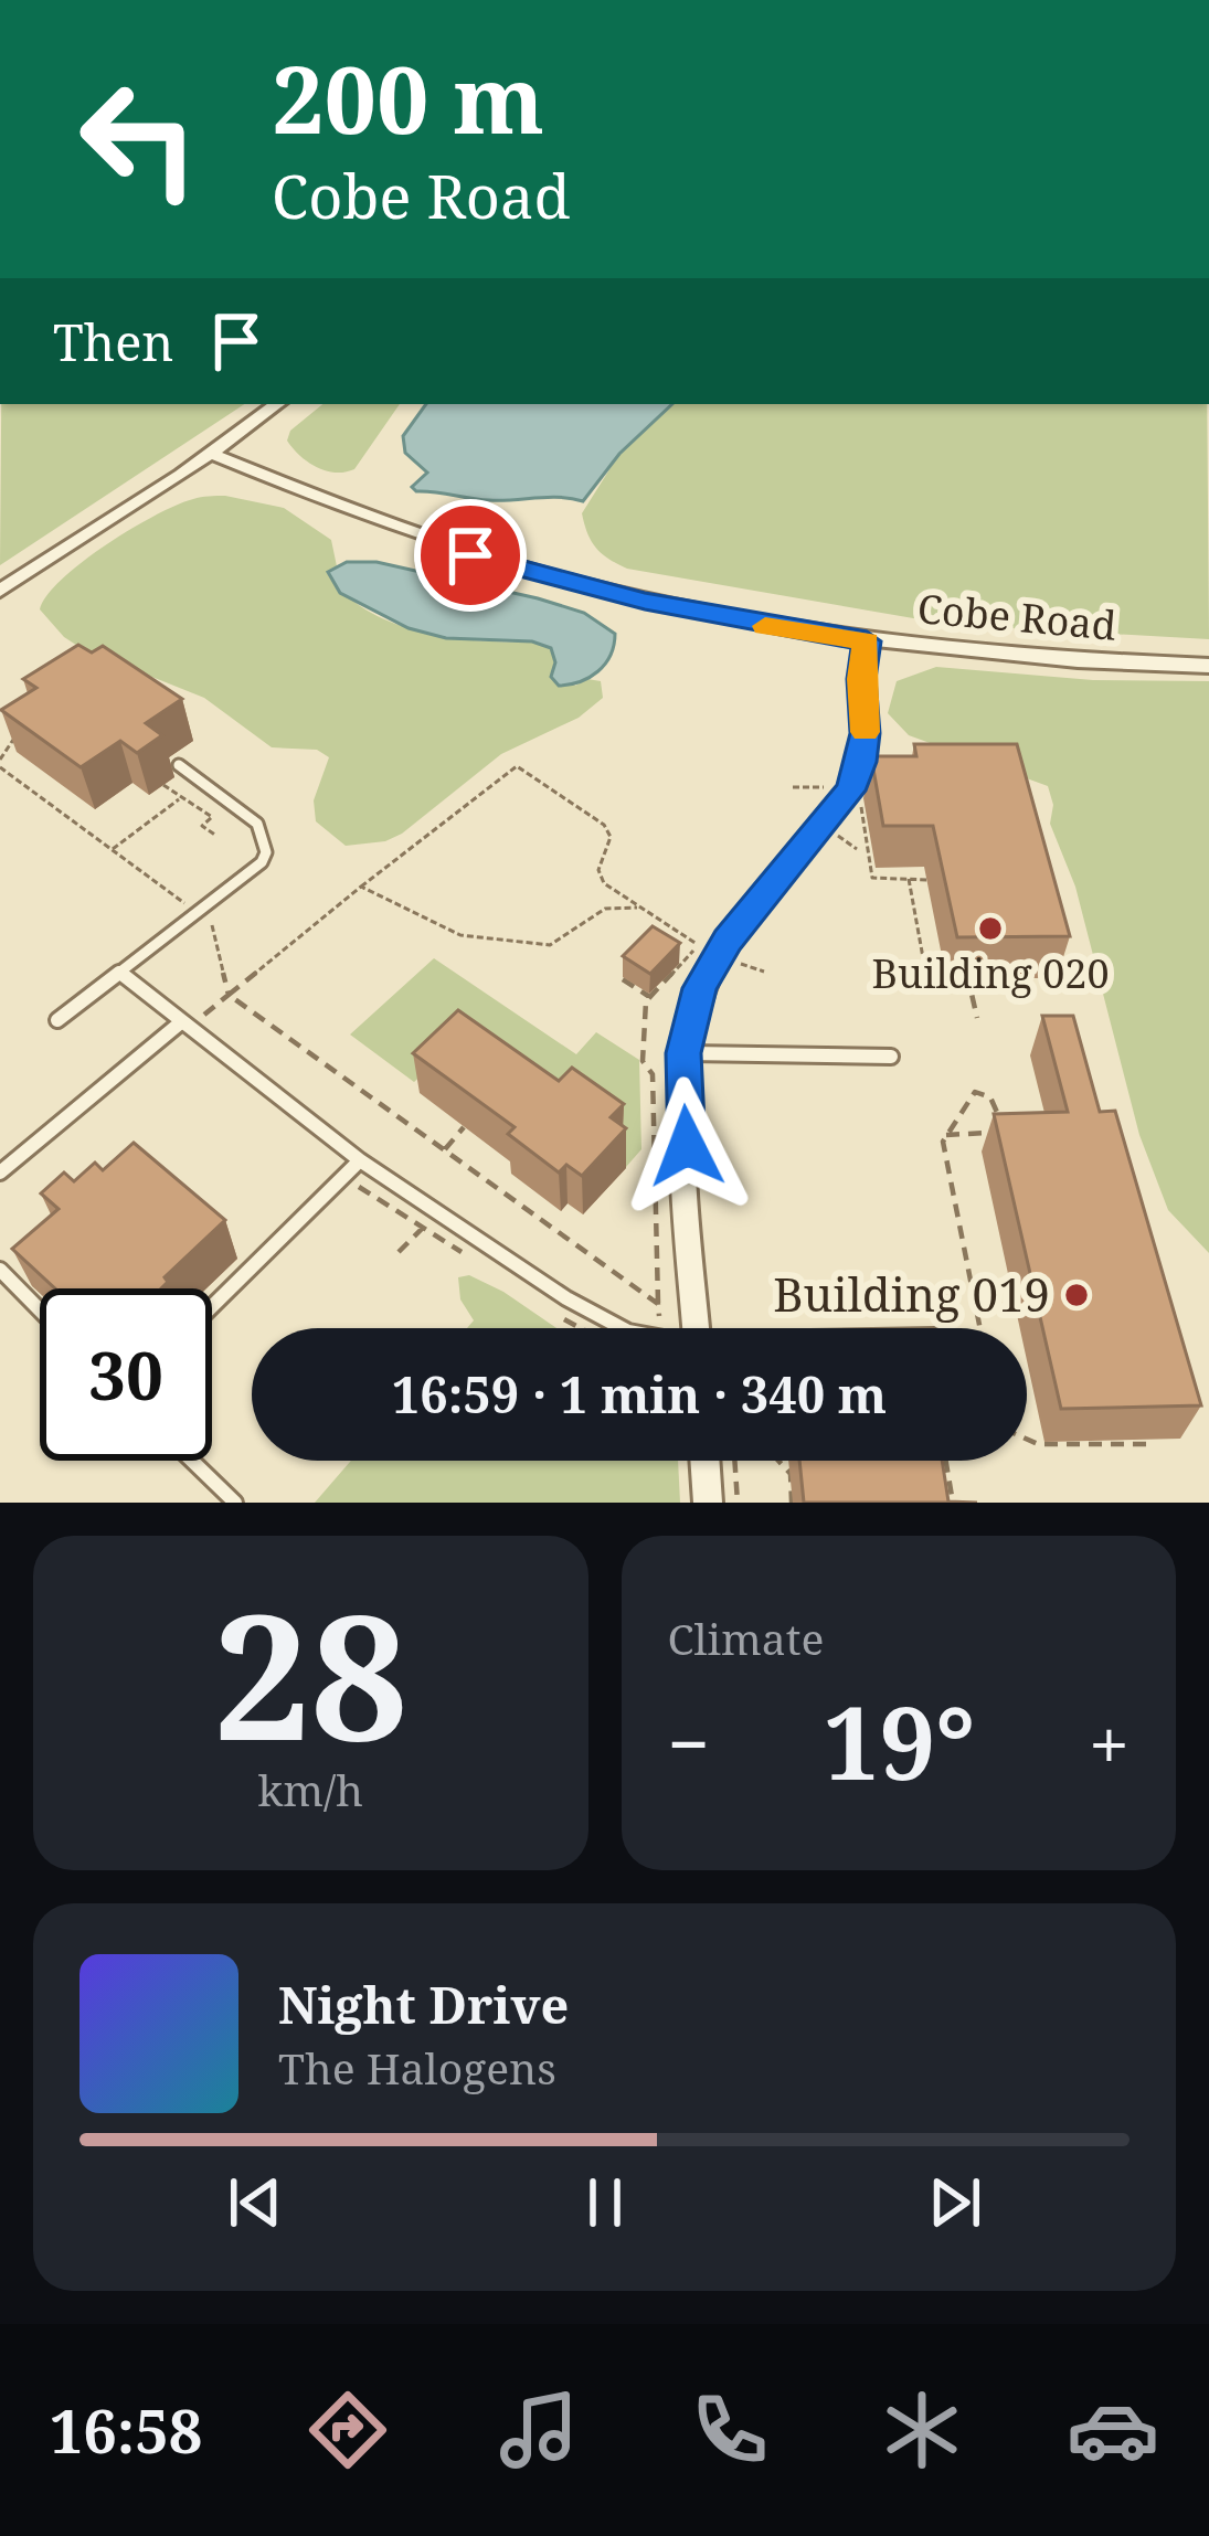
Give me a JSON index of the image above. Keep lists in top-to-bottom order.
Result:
{
  "streets": {
    "street": ["Cobe Road"]
  },
  "places": ["Building 020", "Building 019"],
  "page": {
    "turn": ["200 m", "Cobe Road"],
    "then": "Then",
    "limit": "30",
    "trip": "16:59 · 1 min · 340 m",
    "tile": [
      ["28", "km/h"],
      "Climate"
    ],
    "heat": ["−", "19°", "+"],
    "song": ["Night Drive", "The Halogens"],
    "tabs": "16:58"
  }
}
